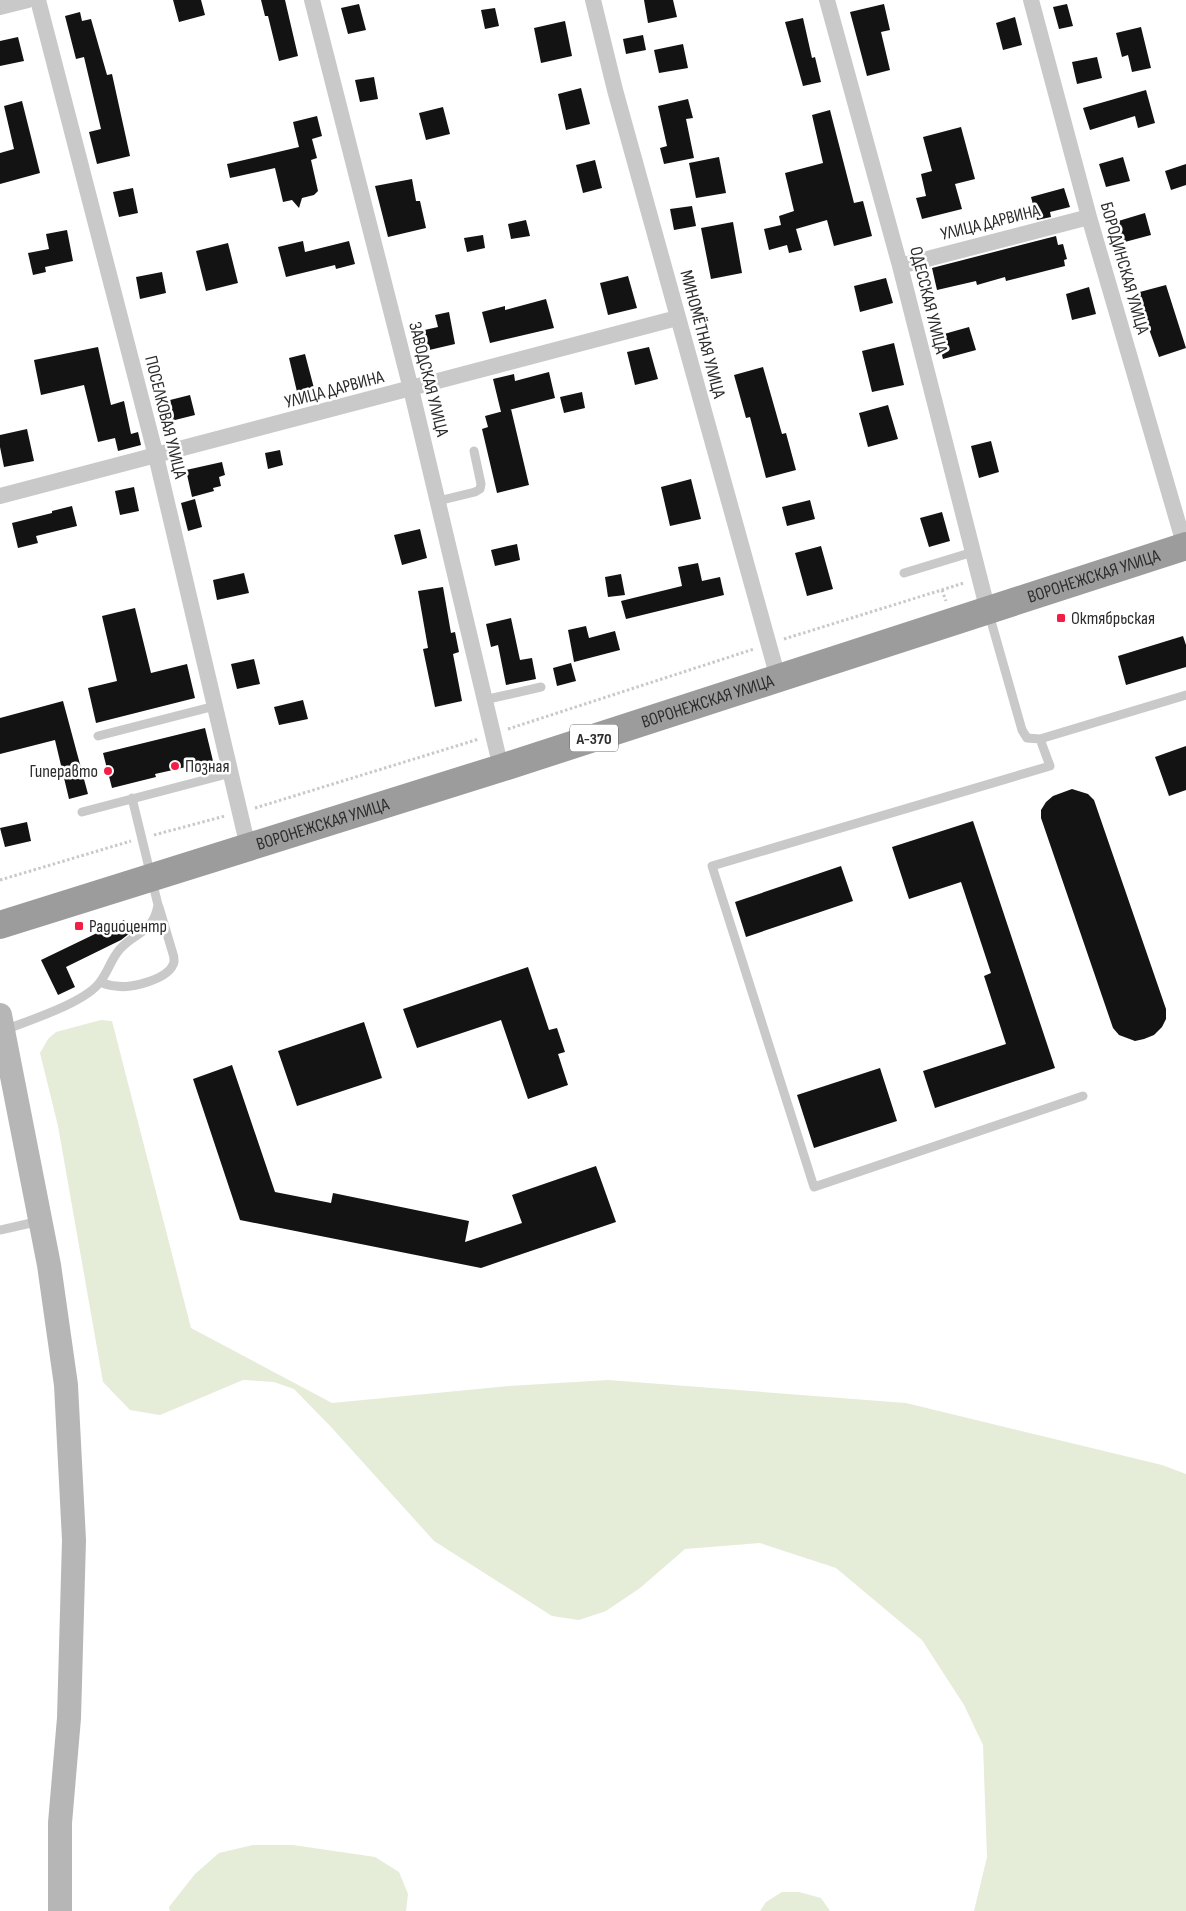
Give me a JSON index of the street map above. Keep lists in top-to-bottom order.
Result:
{
  "streets": {
    "highway": ["ВОРОНЕЖСКАЯ УЛИЦА", "А-370"],
    "street": [
      "УЛИЦА ДАРВИНА",
      "БОРОДИНСКАЯ УЛИЦА",
      "ОДЕССКАЯ УЛИЦА",
      "МИНОМЁТНАЯ УЛИЦА",
      "ЗАВОДСКАЯ УЛИЦА",
      "ПОСЕЛКОВАЯ УЛИЦА"
    ]
  },
  "crossings": [
    ["УЛИЦА ДАРВИНА", "БОРОДИНСКАЯ УЛИЦА"],
    ["УЛИЦА ДАРВИНА", "ОДЕССКАЯ УЛИЦА"],
    ["УЛИЦА ДАРВИНА", "МИНОМЁТНАЯ УЛИЦА"],
    ["УЛИЦА ДАРВИНА", "ЗАВОДСКАЯ УЛИЦА"],
    ["УЛИЦА ДАРВИНА", "ПОСЕЛКОВАЯ УЛИЦА"],
    ["БОРОДИНСКАЯ УЛИЦА", "ВОРОНЕЖСКАЯ УЛИЦА"],
    ["ОДЕССКАЯ УЛИЦА", "ВОРОНЕЖСКАЯ УЛИЦА"],
    ["МИНОМЁТНАЯ УЛИЦА", "ВОРОНЕЖСКАЯ УЛИЦА"],
    ["ЗАВОДСКАЯ УЛИЦА", "ВОРОНЕЖСКАЯ УЛИЦА"],
    ["ПОСЕЛКОВАЯ УЛИЦА", "ВОРОНЕЖСКАЯ УЛИЦА"]
  ],
  "places": {
    "transit": ["Октябрьская", "Радиоцентр"],
    "other": ["Позная", "Гиперавто"]
  }
}
